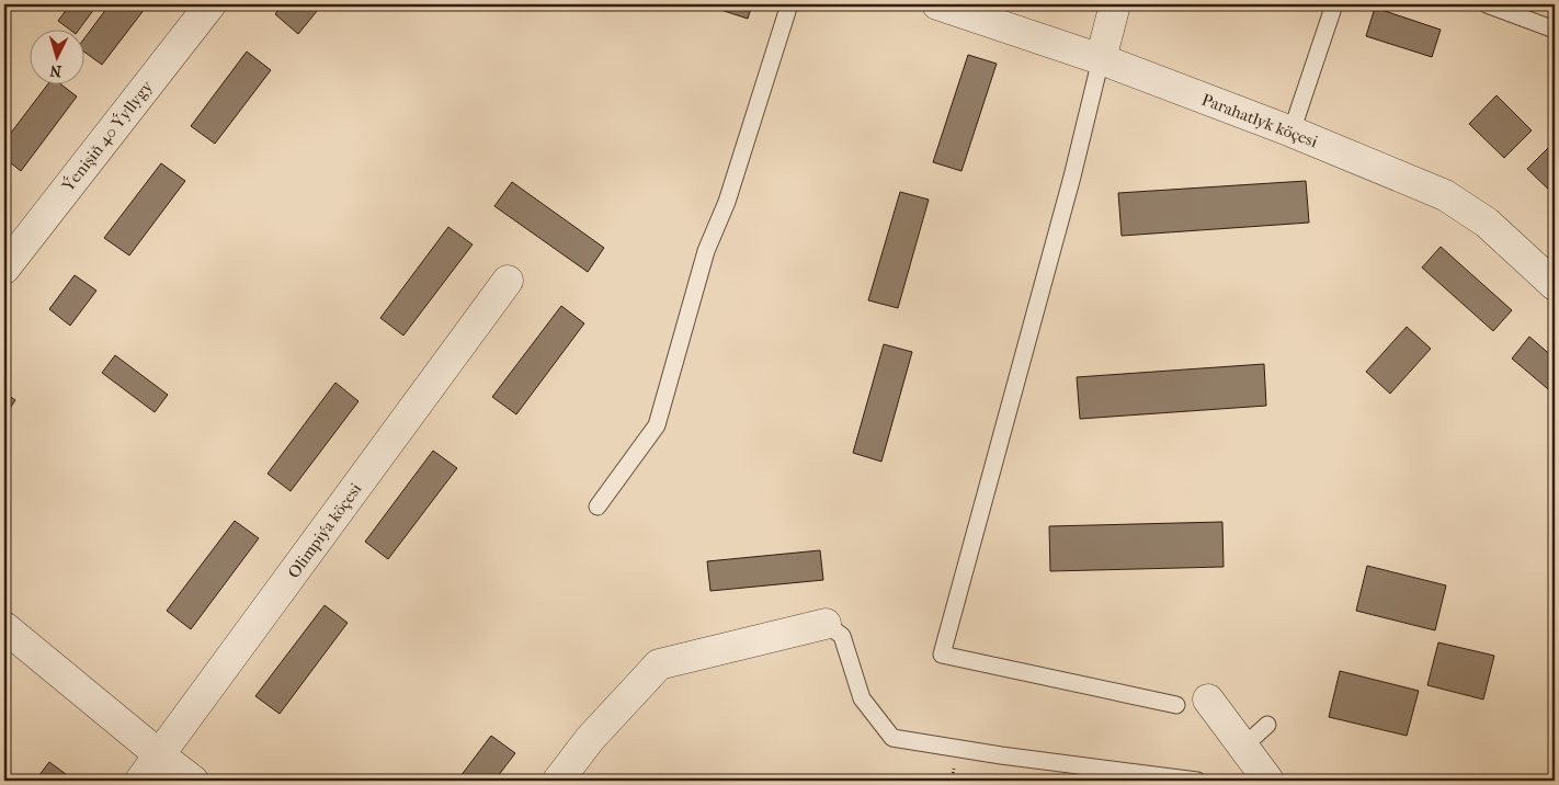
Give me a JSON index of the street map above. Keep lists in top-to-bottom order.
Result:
{
  "streets": {
    "street": ["Parahatlyk köçesi", "Ýenişiň 40 Ýyllygy", "Olimpiýa köçesi"]
  },
  "north": "bottom"
}
